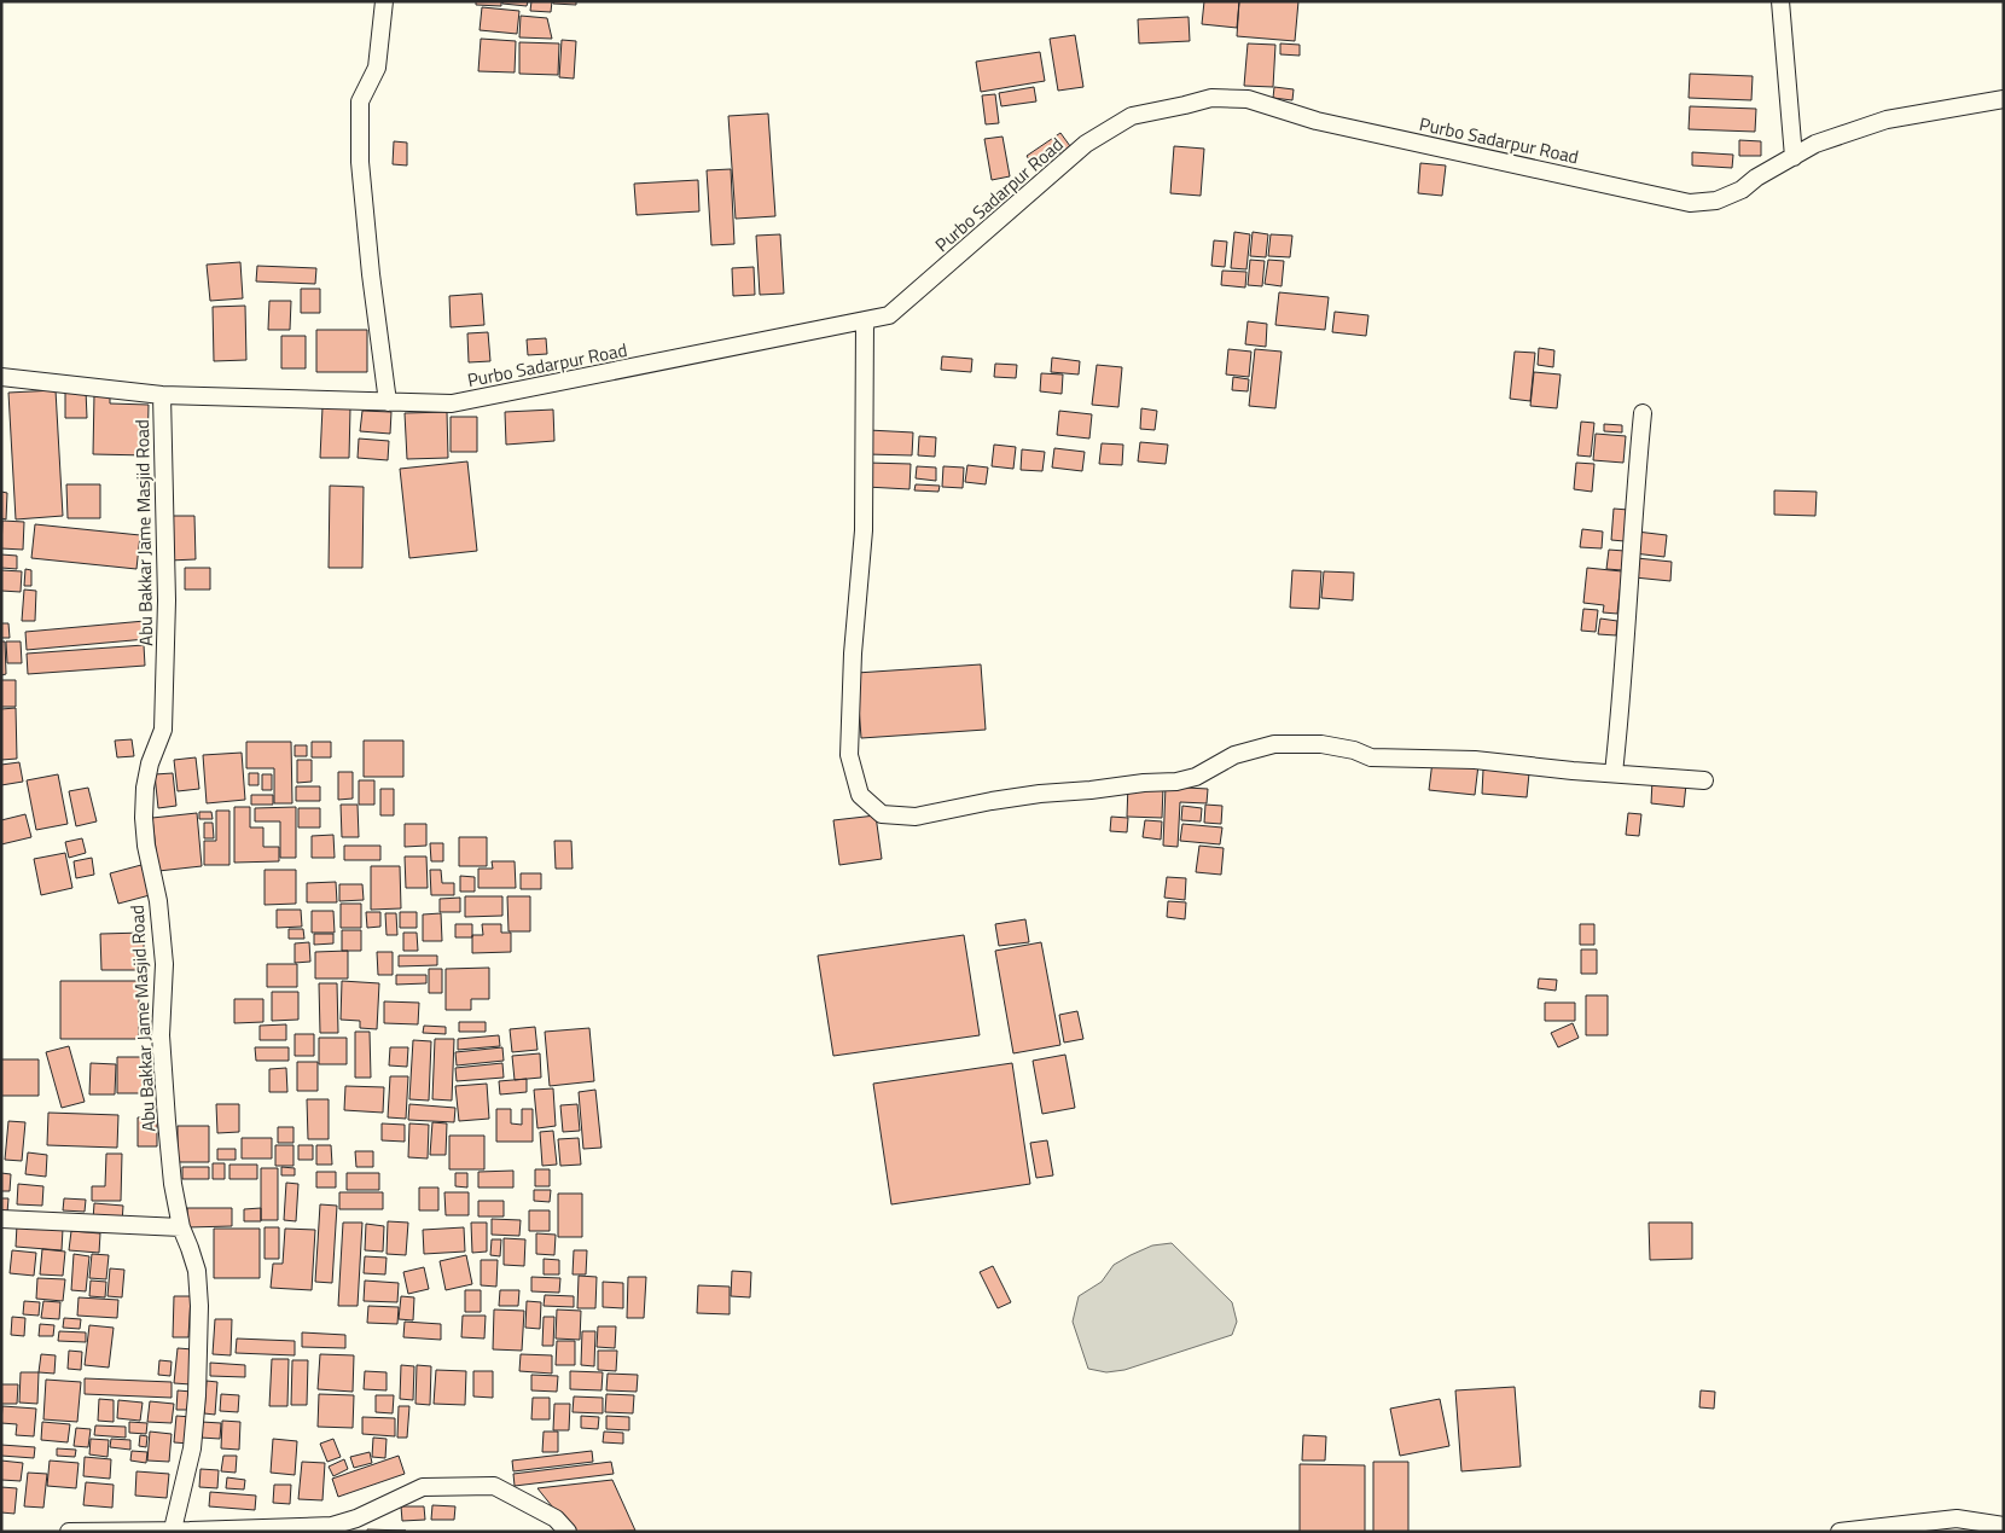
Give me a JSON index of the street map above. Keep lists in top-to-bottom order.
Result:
{
  "streets": {
    "street": ["Purbo Sadarpur Road", "Abu Bakkar Jame Masjid Road"]
  },
  "crossings": [
    ["Purbo Sadarpur Road", "Abu Bakkar Jame Masjid Road"]
  ]
}
